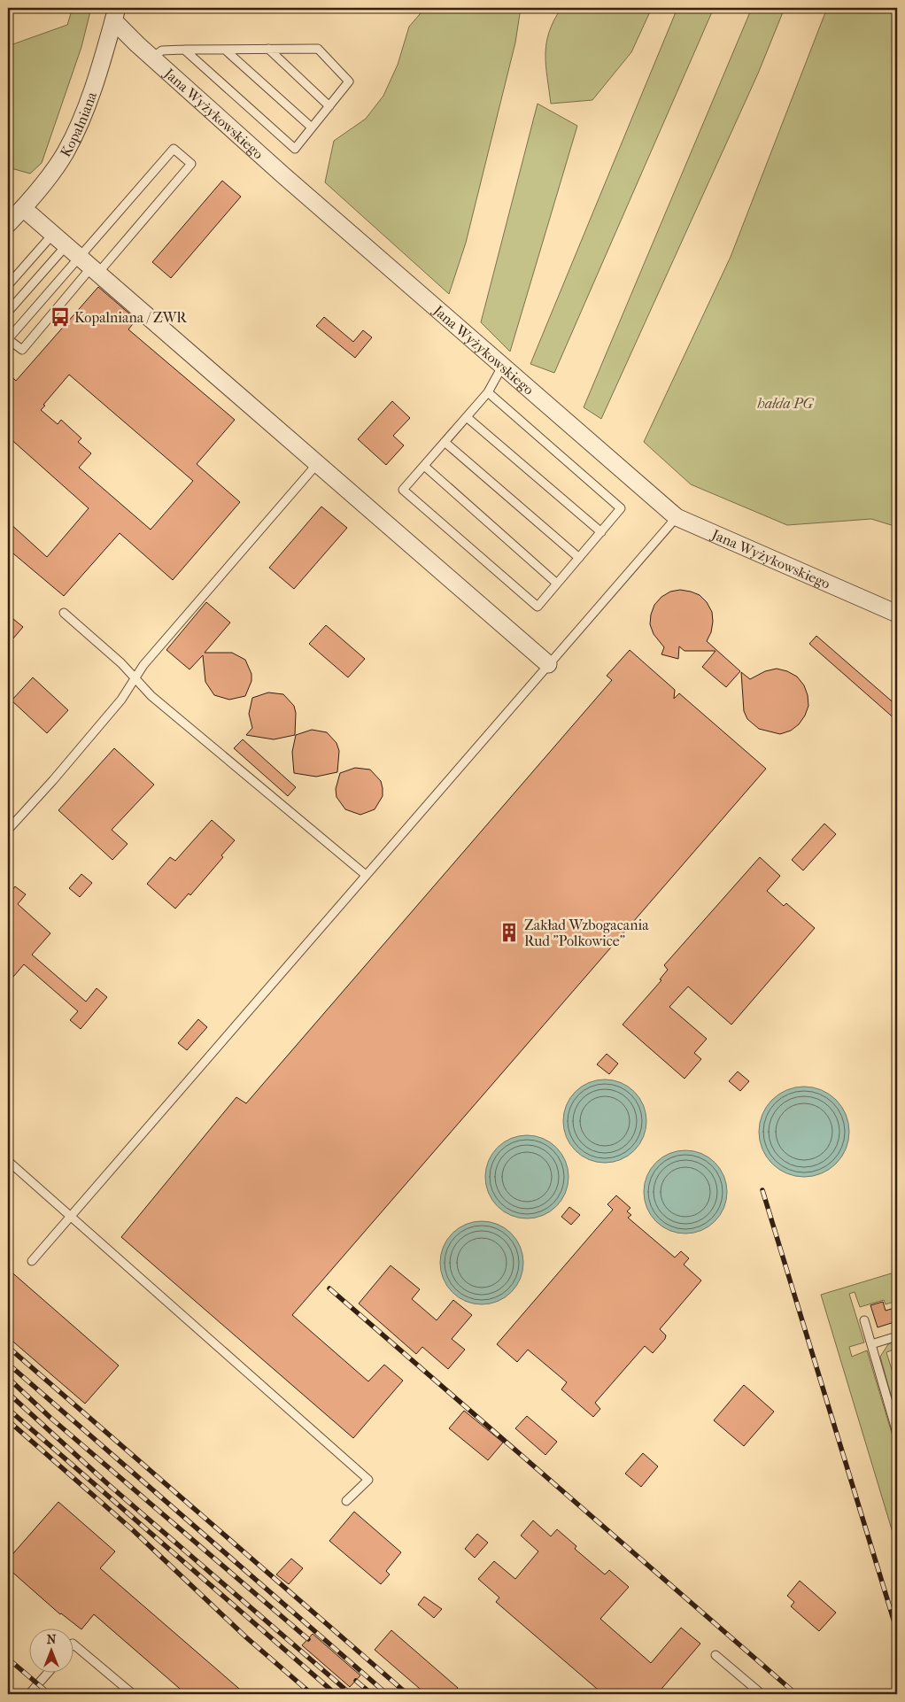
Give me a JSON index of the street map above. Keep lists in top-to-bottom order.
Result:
{
  "streets": {
    "street": ["Jana Wyżykowskiego", "Kopalniana"]
  },
  "crossings": [
    ["Jana Wyżykowskiego", "Kopalniana"]
  ],
  "parks": ["hałda PG"],
  "places": {
    "bus stop": ["Kopalniana / ZWR"],
    "building": ["Zakład Wzbogacania Rud \"Polkowice\""]
  },
  "north": "top"
}
